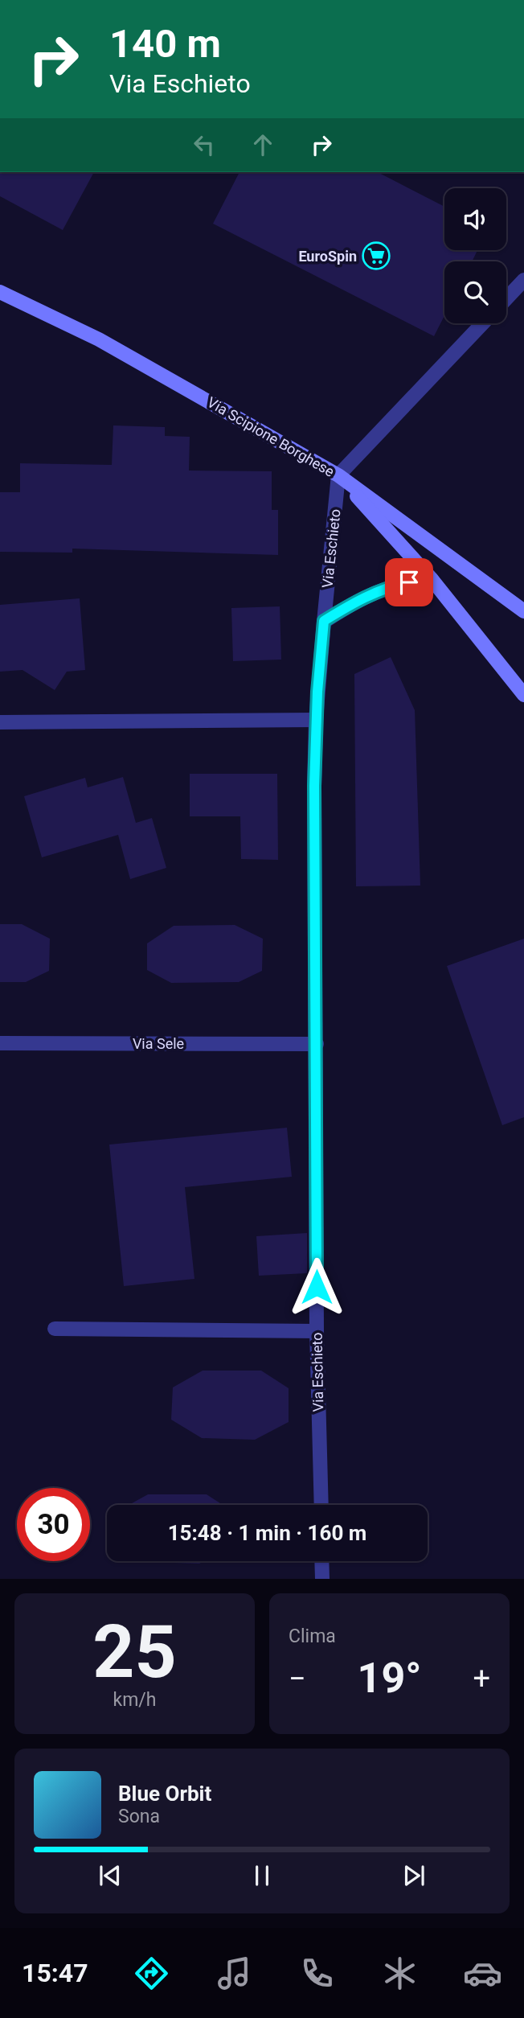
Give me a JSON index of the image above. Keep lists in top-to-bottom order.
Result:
{
  "streets": {
    "main road": ["Via Scipione Borghese"],
    "street": ["Via Eschieto", "Via Sele"]
  },
  "crossings": [
    ["Via Scipione Borghese", "Via Eschieto"],
    ["Via Eschieto", "Via Sele"]
  ],
  "places": {
    "supermarket": ["EuroSpin"]
  },
  "page": {
    "turn": ["140 m", "Via Eschieto"],
    "limit": "30",
    "trip": "15:48 · 1 min · 160 m",
    "tile": [
      ["25", "km/h"],
      "Clima"
    ],
    "heat": ["−", "19°", "+"],
    "song": ["Blue Orbit", "Sona"],
    "tabs": "15:47"
  }
}
